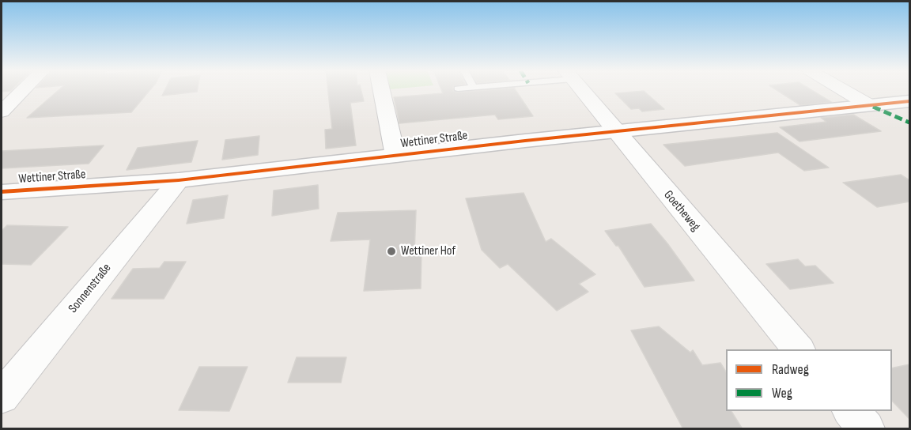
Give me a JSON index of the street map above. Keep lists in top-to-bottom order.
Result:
{
  "streets": {
    "street": ["Wettiner Straße", "Goetheweg", "Sonnenstraße"]
  },
  "crossings": [
    ["Wettiner Straße", "Goetheweg"],
    ["Wettiner Straße", "Sonnenstraße"]
  ],
  "places": ["Wettiner Hof"],
  "legend": ["Radweg", "Weg"]
}
